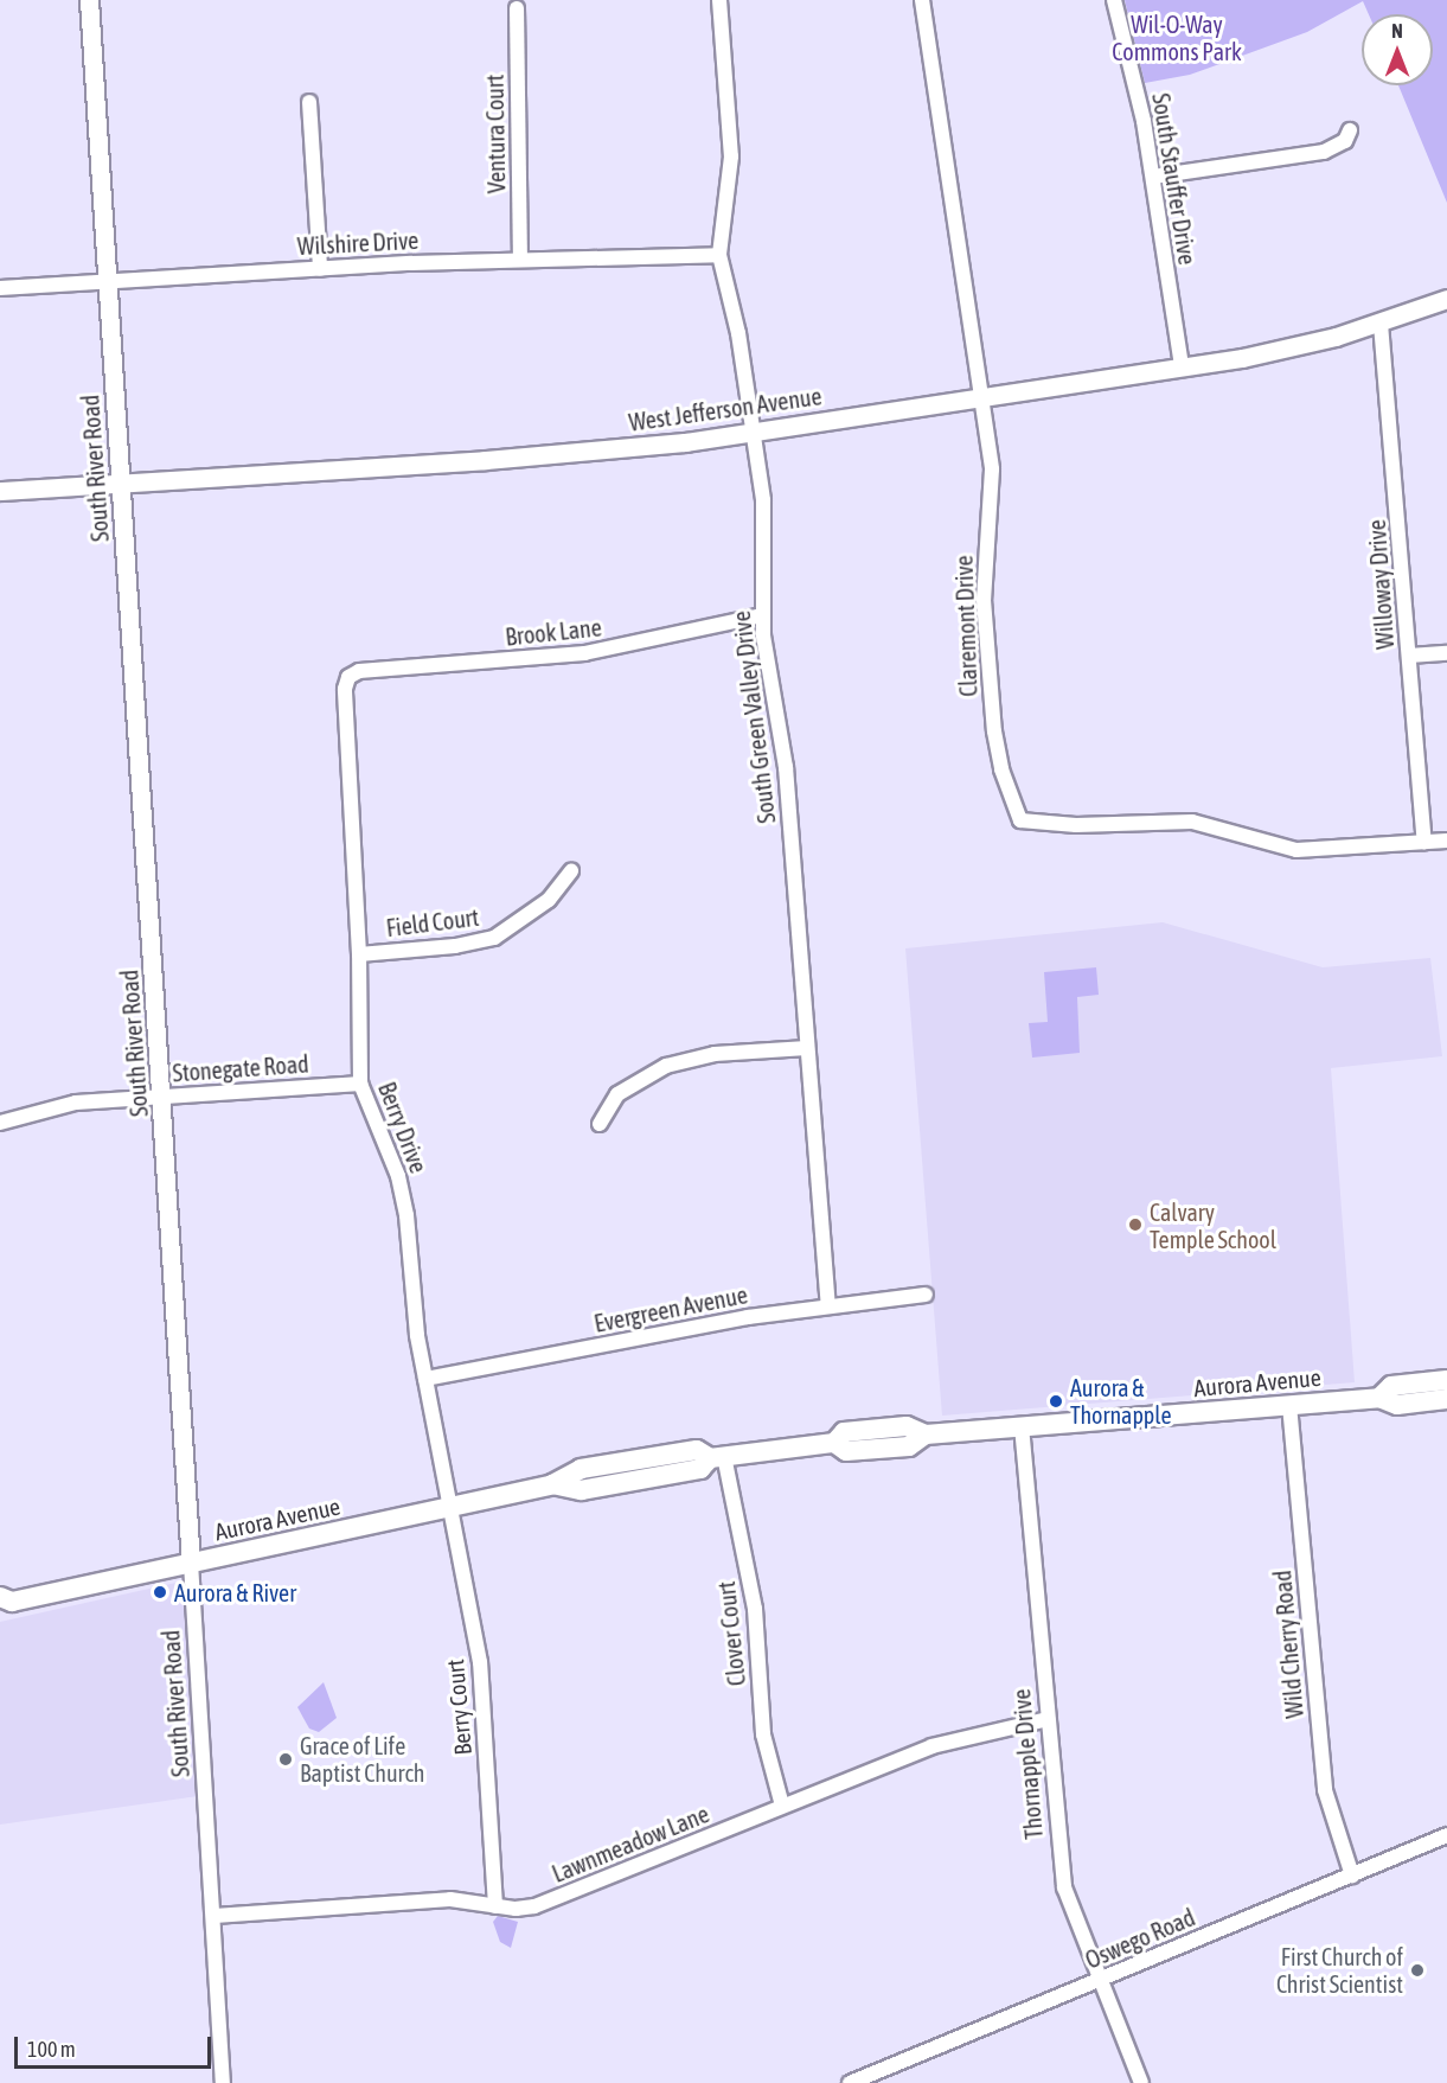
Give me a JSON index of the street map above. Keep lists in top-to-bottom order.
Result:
{
  "streets": {
    "main road": ["Aurora Avenue"],
    "street": [
      "Ventura Court",
      "South Stauffer Drive",
      "Wilshire Drive",
      "West Jefferson Avenue",
      "South River Road",
      "Willoway Drive",
      "Claremont Drive",
      "Brook Lane",
      "South Green Valley Drive",
      "Field Court",
      "Stonegate Road",
      "Berry Drive",
      "Evergreen Avenue",
      "Clover Court",
      "Wild Cherry Road",
      "Berry Court",
      "Thornapple Drive",
      "Lawnmeadow Lane",
      "Oswego Road"
    ]
  },
  "crossings": [
    ["Ventura Court", "Wilshire Drive"],
    ["South Stauffer Drive", "West Jefferson Avenue"],
    ["Wilshire Drive", "South River Road"],
    ["Wilshire Drive", "South Green Valley Drive"],
    ["West Jefferson Avenue", "South River Road"],
    ["West Jefferson Avenue", "Willoway Drive"],
    ["West Jefferson Avenue", "Claremont Drive"],
    ["West Jefferson Avenue", "South Green Valley Drive"],
    ["South River Road", "Stonegate Road"],
    ["South River Road", "Aurora Avenue"],
    ["South River Road", "Lawnmeadow Lane"],
    ["Willoway Drive", "Claremont Drive"],
    ["Brook Lane", "South Green Valley Drive"],
    ["Brook Lane", "Berry Drive"],
    ["South Green Valley Drive", "Evergreen Avenue"],
    ["Field Court", "Berry Drive"],
    ["Stonegate Road", "Berry Drive"],
    ["Berry Drive", "Evergreen Avenue"],
    ["Berry Drive", "Aurora Avenue"],
    ["Berry Drive", "Berry Court"],
    ["Aurora Avenue", "Clover Court"],
    ["Aurora Avenue", "Wild Cherry Road"],
    ["Aurora Avenue", "Berry Court"],
    ["Aurora Avenue", "Thornapple Drive"],
    ["Clover Court", "Lawnmeadow Lane"],
    ["Wild Cherry Road", "Oswego Road"],
    ["Berry Court", "Lawnmeadow Lane"],
    ["Thornapple Drive", "Lawnmeadow Lane"],
    ["Thornapple Drive", "Oswego Road"]
  ],
  "parks": ["Wil-O-Way Commons Park"],
  "places": [
    "Calvary Temple School",
    "Aurora & Thornapple",
    "Aurora & River",
    "Grace of Life Baptist Church",
    "First Church of Christ Scientist"
  ],
  "scale_bar": "100 m",
  "north": "top"
}
